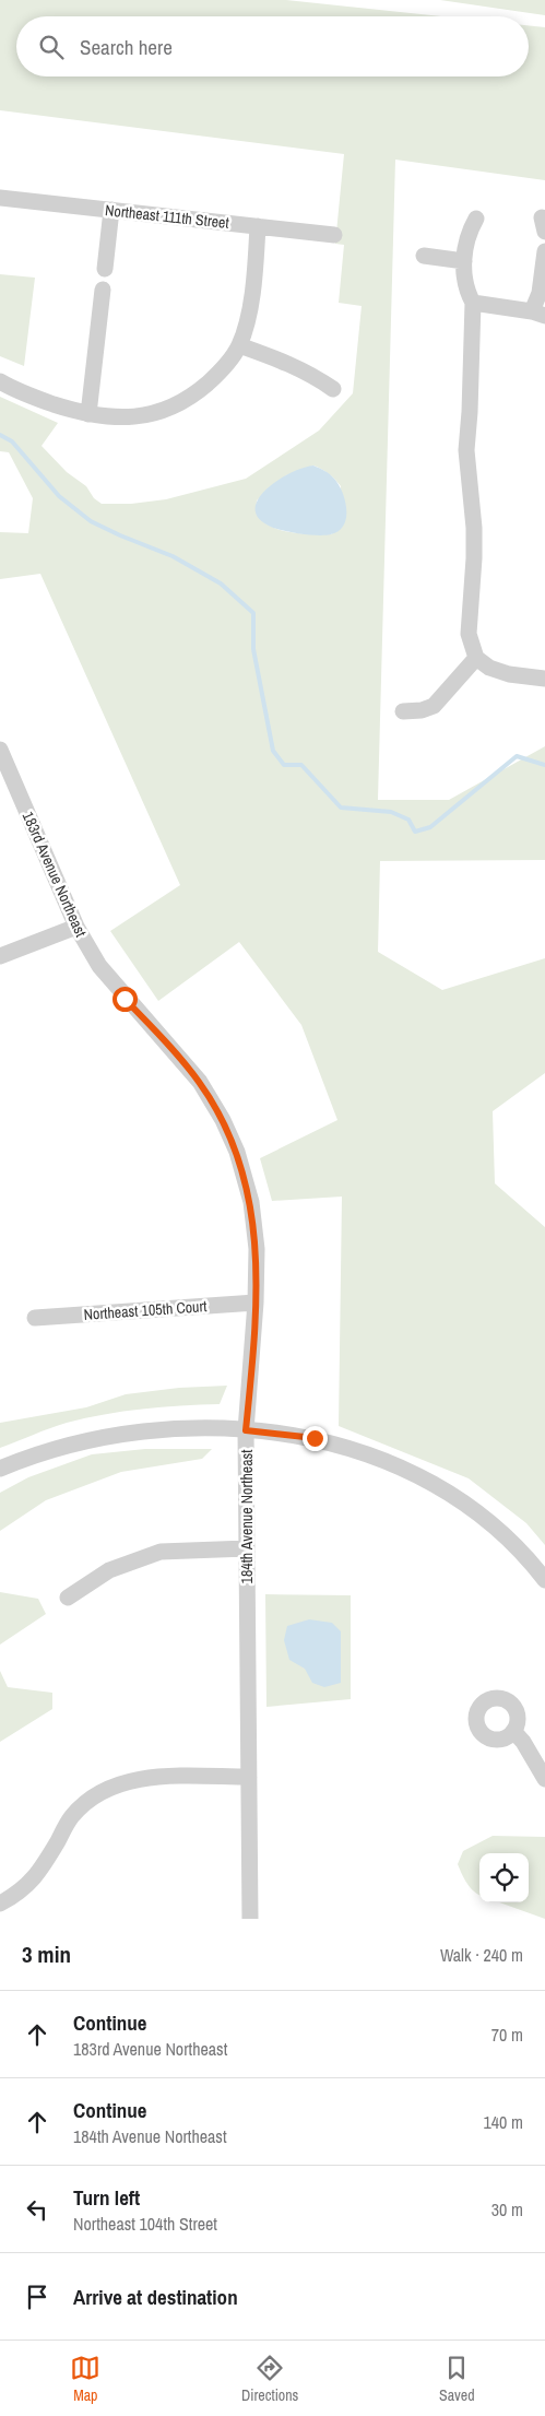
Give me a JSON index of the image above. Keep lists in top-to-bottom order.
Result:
{
  "streets": {
    "street": [
      "Northeast 111th Street",
      "183rd Avenue Northeast",
      "Northeast 105th Court",
      "184th Avenue Northeast"
    ]
  },
  "crossings": [
    ["183rd Avenue Northeast", "184th Avenue Northeast"],
    ["Northeast 105th Court", "184th Avenue Northeast"]
  ],
  "page": {
    "search": "Search here",
    "heading": ["3 min", "Walk · 240 m"],
    "list": [
      ["Continue", "183rd Avenue Northeast", "70 m"],
      ["Continue", "184th Avenue Northeast", "140 m"],
      ["Turn left", "Northeast 104th Street", "30 m"],
      "Arrive at destination"
    ],
    "nav": ["Map", "Directions", "Saved"]
  }
}
